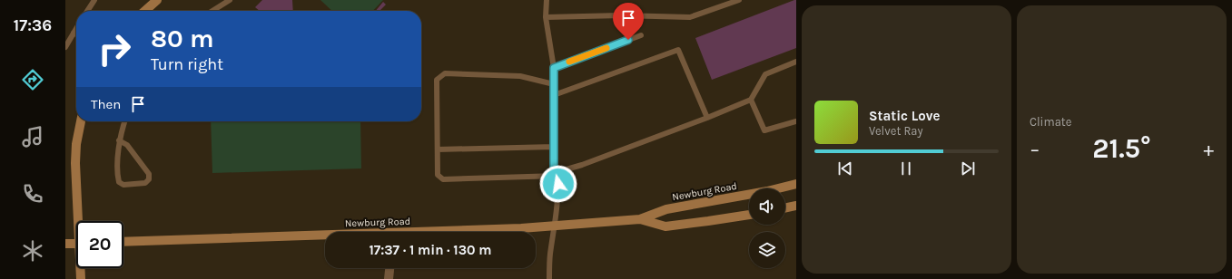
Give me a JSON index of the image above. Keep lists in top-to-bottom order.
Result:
{
  "streets": {
    "main road": ["Newburg Road"]
  },
  "page": {
    "tabs": "17:36",
    "tile": "Climate",
    "turn": ["80 m", "Turn right"],
    "then": "Then",
    "song": ["Static Love", "Velvet Ray"],
    "heat": ["−", "21.5°", "+"],
    "limit": "20",
    "trip": "17:37 · 1 min · 130 m"
  }
}
